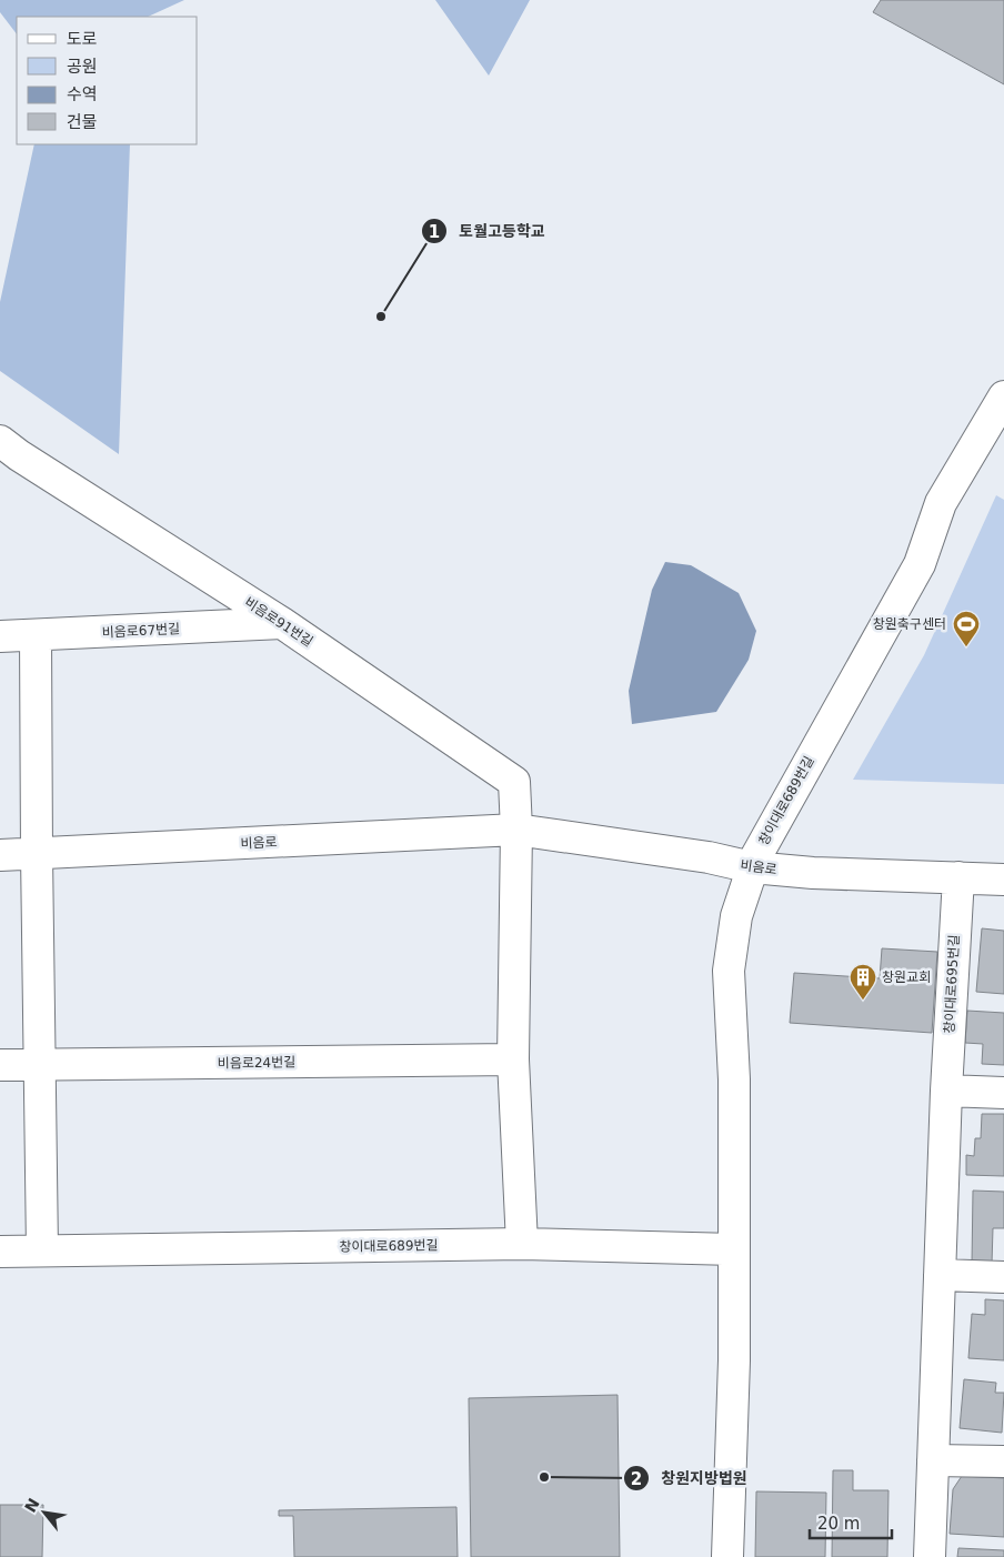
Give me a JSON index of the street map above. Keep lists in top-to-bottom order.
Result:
{
  "streets": {
    "street": [
      "비음로91번길",
      "비음로67번길",
      "창이대로689번길",
      "비음로",
      "창이대로695번길",
      "비음로24번길"
    ]
  },
  "crossings": [
    ["비음로91번길", "비음로67번길"],
    ["비음로91번길", "비음로"],
    ["창이대로689번길", "비음로"],
    ["비음로", "창이대로695번길"]
  ],
  "places": {
    "other": ["토월고등학교", "창원지방법원"],
    "sports": ["창원축구센터"],
    "building": ["창원교회"]
  },
  "legend": [
    "도로",
    "공원",
    "수역",
    "건물"
  ],
  "scale_bar": "20 m",
  "north": "top left"
}
